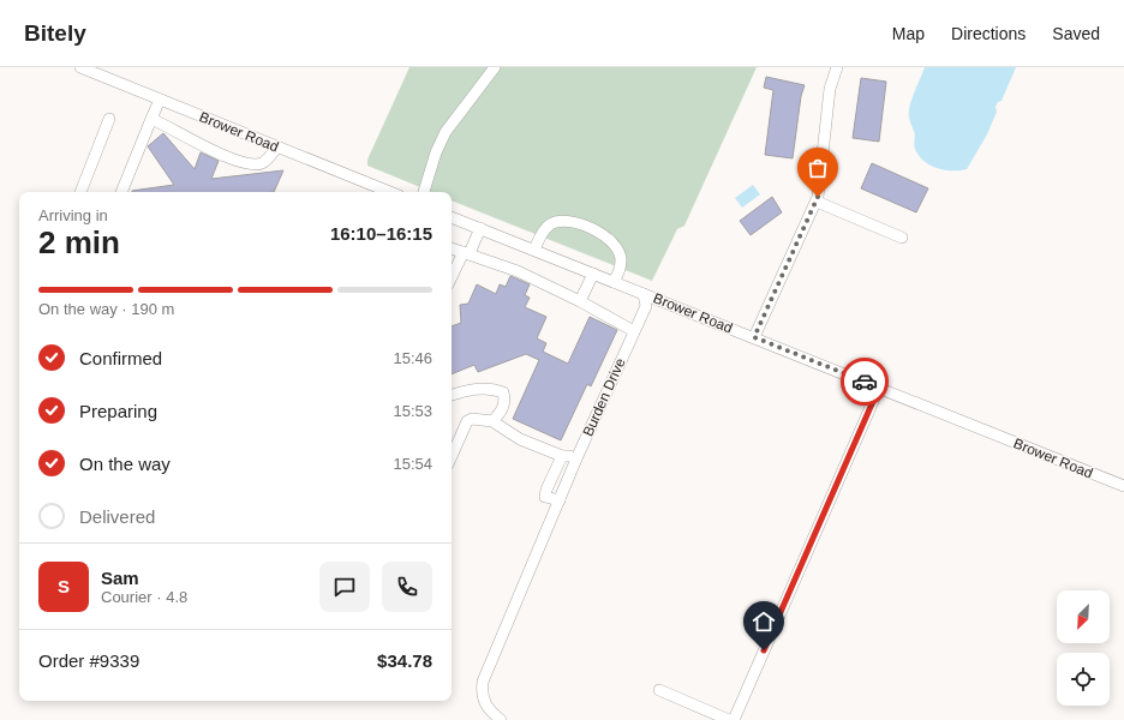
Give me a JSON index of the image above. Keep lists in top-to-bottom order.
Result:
{
  "streets": {
    "street": ["Brower Road", "Burden Drive"]
  },
  "crossings": [
    ["Brower Road", "Burden Drive"]
  ],
  "north": "bottom left",
  "page": {
    "header": "Bitely",
    "nav": ["Map", "Directions", "Saved"],
    "heading": ["2 min", "Arriving in", "16:10–16:15"],
    "panel": [
      "Sam",
      "Courier · 4.8",
      "Order #9339",
      "$34.78"
    ],
    "bar": "On the way · 190 m",
    "list": [
      ["Confirmed", "15:46"],
      ["Preparing", "15:53"],
      ["On the way", "15:54"],
      "Delivered"
    ],
    "round": "S"
  }
}
